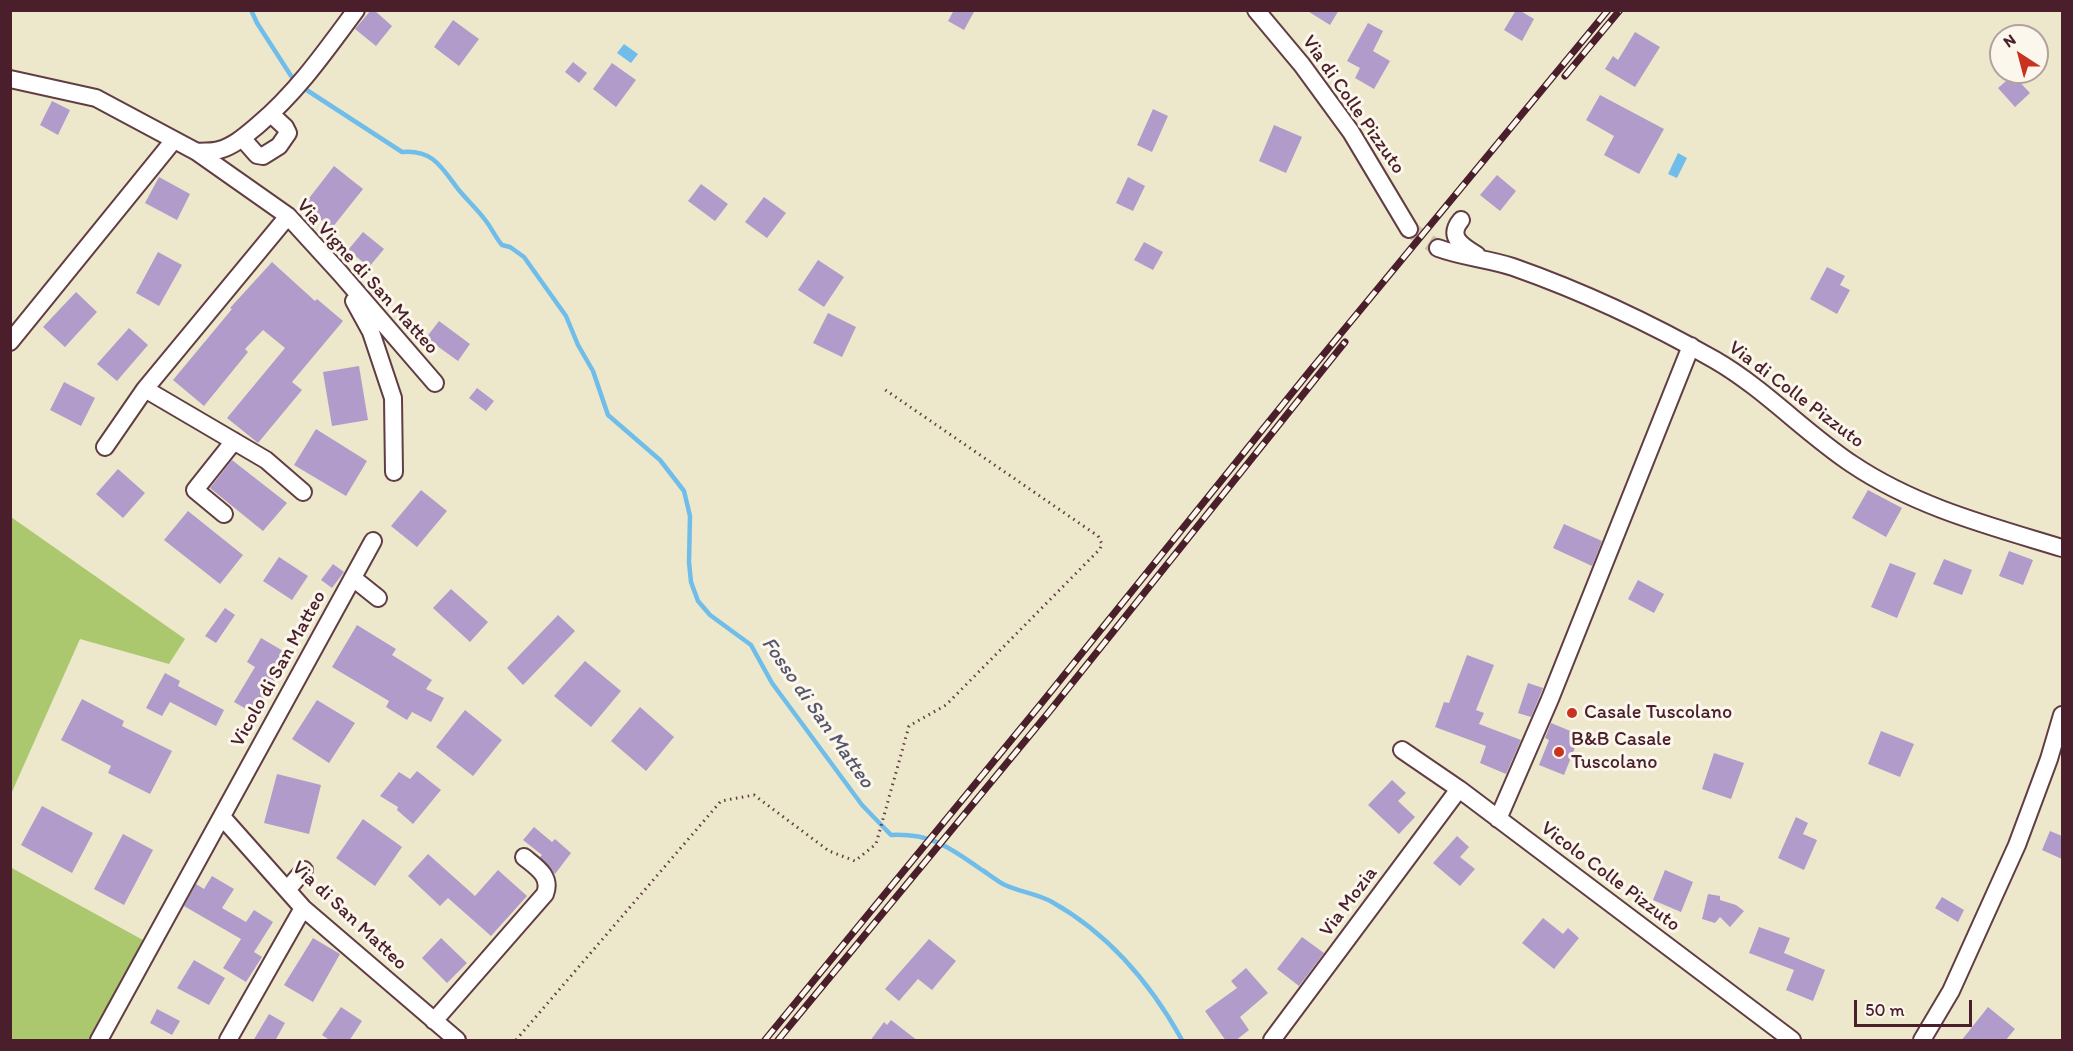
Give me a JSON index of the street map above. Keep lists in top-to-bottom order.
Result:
{
  "streets": {
    "street": [
      "Via di Colle Pizzuto",
      "Via Vigne di San Matteo",
      "Vicolo di San Matteo",
      "Vicolo Colle Pizzuto",
      "Via Mozia",
      "Via di San Matteo"
    ]
  },
  "crossings": [
    ["Vicolo di San Matteo", "Via di San Matteo"],
    ["Vicolo Colle Pizzuto", "Via Mozia"]
  ],
  "water": ["Fosso di San Matteo"],
  "places": ["Casale Tuscolano", "B&B Casale Tuscolano"],
  "scale_bar": "50 m",
  "north": "top left"
}
